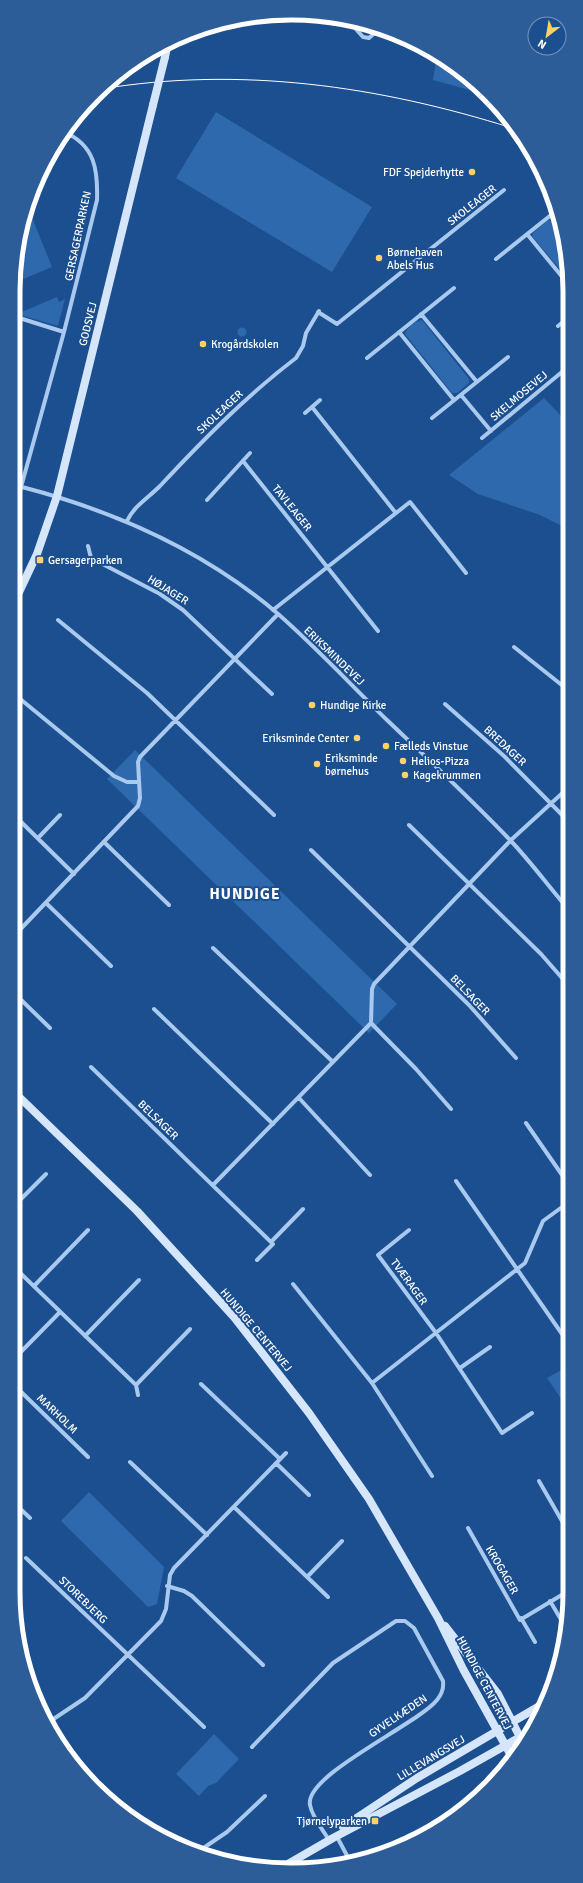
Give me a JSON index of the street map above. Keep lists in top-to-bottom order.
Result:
{
  "streets": {
    "street": [
      "SKOLEAGER",
      "GERSAGERPARKEN",
      "GODSVEJ",
      "SKELMOSEVEJ",
      "TAVLEAGER",
      "HØJAGER",
      "ERIKSMINDEVEJ",
      "BREDAGER",
      "BELSAGER",
      "TVÆRAGER",
      "HUNDIGE CENTERVEJ",
      "MARHOLM",
      "KROGAGER",
      "STOREBJERG",
      "GYVELKÆDEN",
      "LILLEVANGSVEJ"
    ]
  },
  "crossings": [
    ["SKOLEAGER", "ERIKSMINDEVEJ"],
    ["GODSVEJ", "ERIKSMINDEVEJ"],
    ["HUNDIGE CENTERVEJ", "LILLEVANGSVEJ"],
    ["GYVELKÆDEN", "LILLEVANGSVEJ"]
  ],
  "districts": ["HUNDIGE"],
  "places": {
    "other": [
      "FDF Spejderhytte",
      "Børnehaven Abels Hus",
      "Krogårdskolen",
      "Hundige Kirke",
      "Eriksminde Center",
      "Fælleds Vinstue",
      "Helios-Pizza",
      "Eriksminde børnehus",
      "Kagekrummen"
    ],
    "transit": ["Gersagerparken", "Tjørnelyparken"]
  },
  "north": "bottom left"
}
